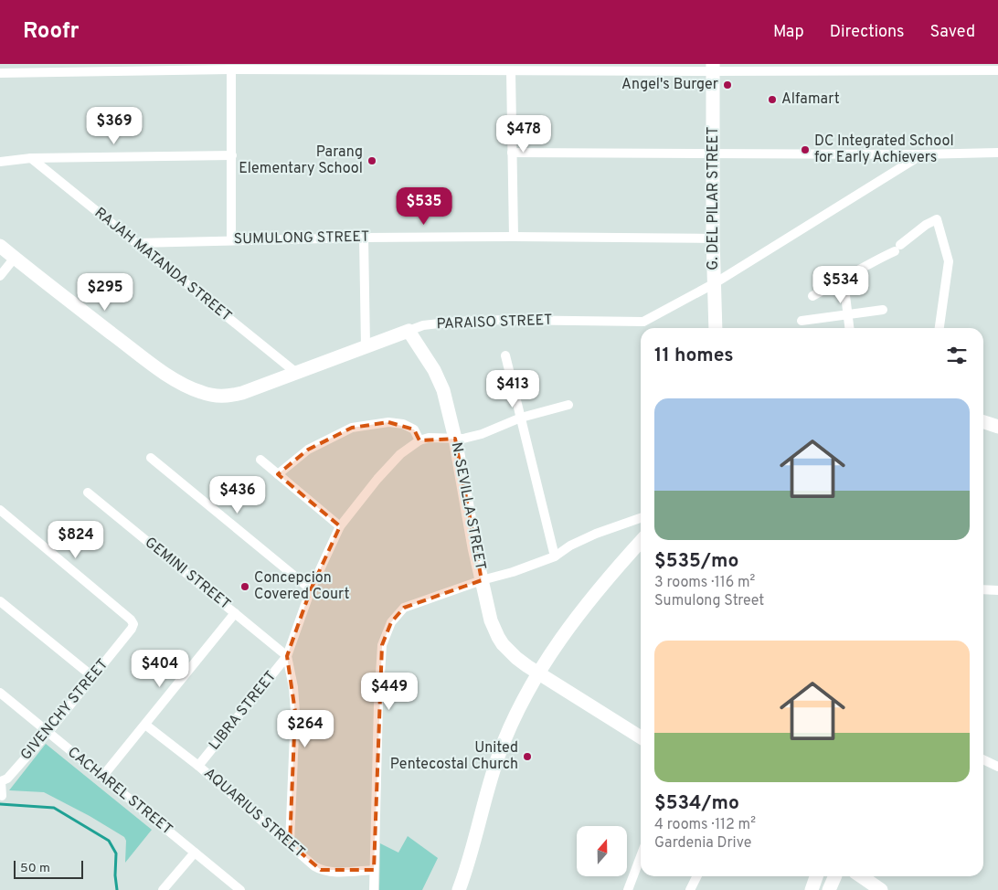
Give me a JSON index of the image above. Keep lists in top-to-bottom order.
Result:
{
  "streets": {
    "street": [
      "G. DEL PILAR STREET",
      "SUMULONG STREET",
      "RAJAH MATANDA STREET",
      "PARAISO STREET",
      "N. SEVILLA STREET",
      "GEMINI STREET",
      "GIVENCHY STREET",
      "LIBRA STREET",
      "CACHAREL STREET",
      "AQUARIUS STREET"
    ]
  },
  "crossings": [
    ["G. DEL PILAR STREET", "SUMULONG STREET"],
    ["G. DEL PILAR STREET", "PARAISO STREET"],
    ["SUMULONG STREET", "RAJAH MATANDA STREET"],
    ["RAJAH MATANDA STREET", "PARAISO STREET"],
    ["PARAISO STREET", "N. SEVILLA STREET"],
    ["GEMINI STREET", "LIBRA STREET"],
    ["GIVENCHY STREET", "CACHAREL STREET"],
    ["LIBRA STREET", "AQUARIUS STREET"]
  ],
  "places": [
    "Angel's Burger",
    "Alfamart",
    "DC Integrated School for Early Achievers",
    "Parang Elementary School",
    "Concepcion Covered Court",
    "United Pentecostal Church"
  ],
  "scale_bar": "50 m",
  "north": "top",
  "page": {
    "header": "Roofr",
    "nav": ["Map", "Directions", "Saved"],
    "price": [
      "$369",
      "$478",
      "$535",
      "$534",
      "$295",
      "$413",
      "$436",
      "$824",
      "$404",
      "$449",
      "$264"
    ],
    "heading": "11 homes",
    "list": [
      {
        "name": "$535/mo",
        "note": "3 rooms · 116 m² · Sumulong Street"
      },
      {
        "name": "$534/mo",
        "note": "4 rooms · 112 m² · Gardenia Drive"
      }
    ],
    "scale": "50 m"
  }
}
